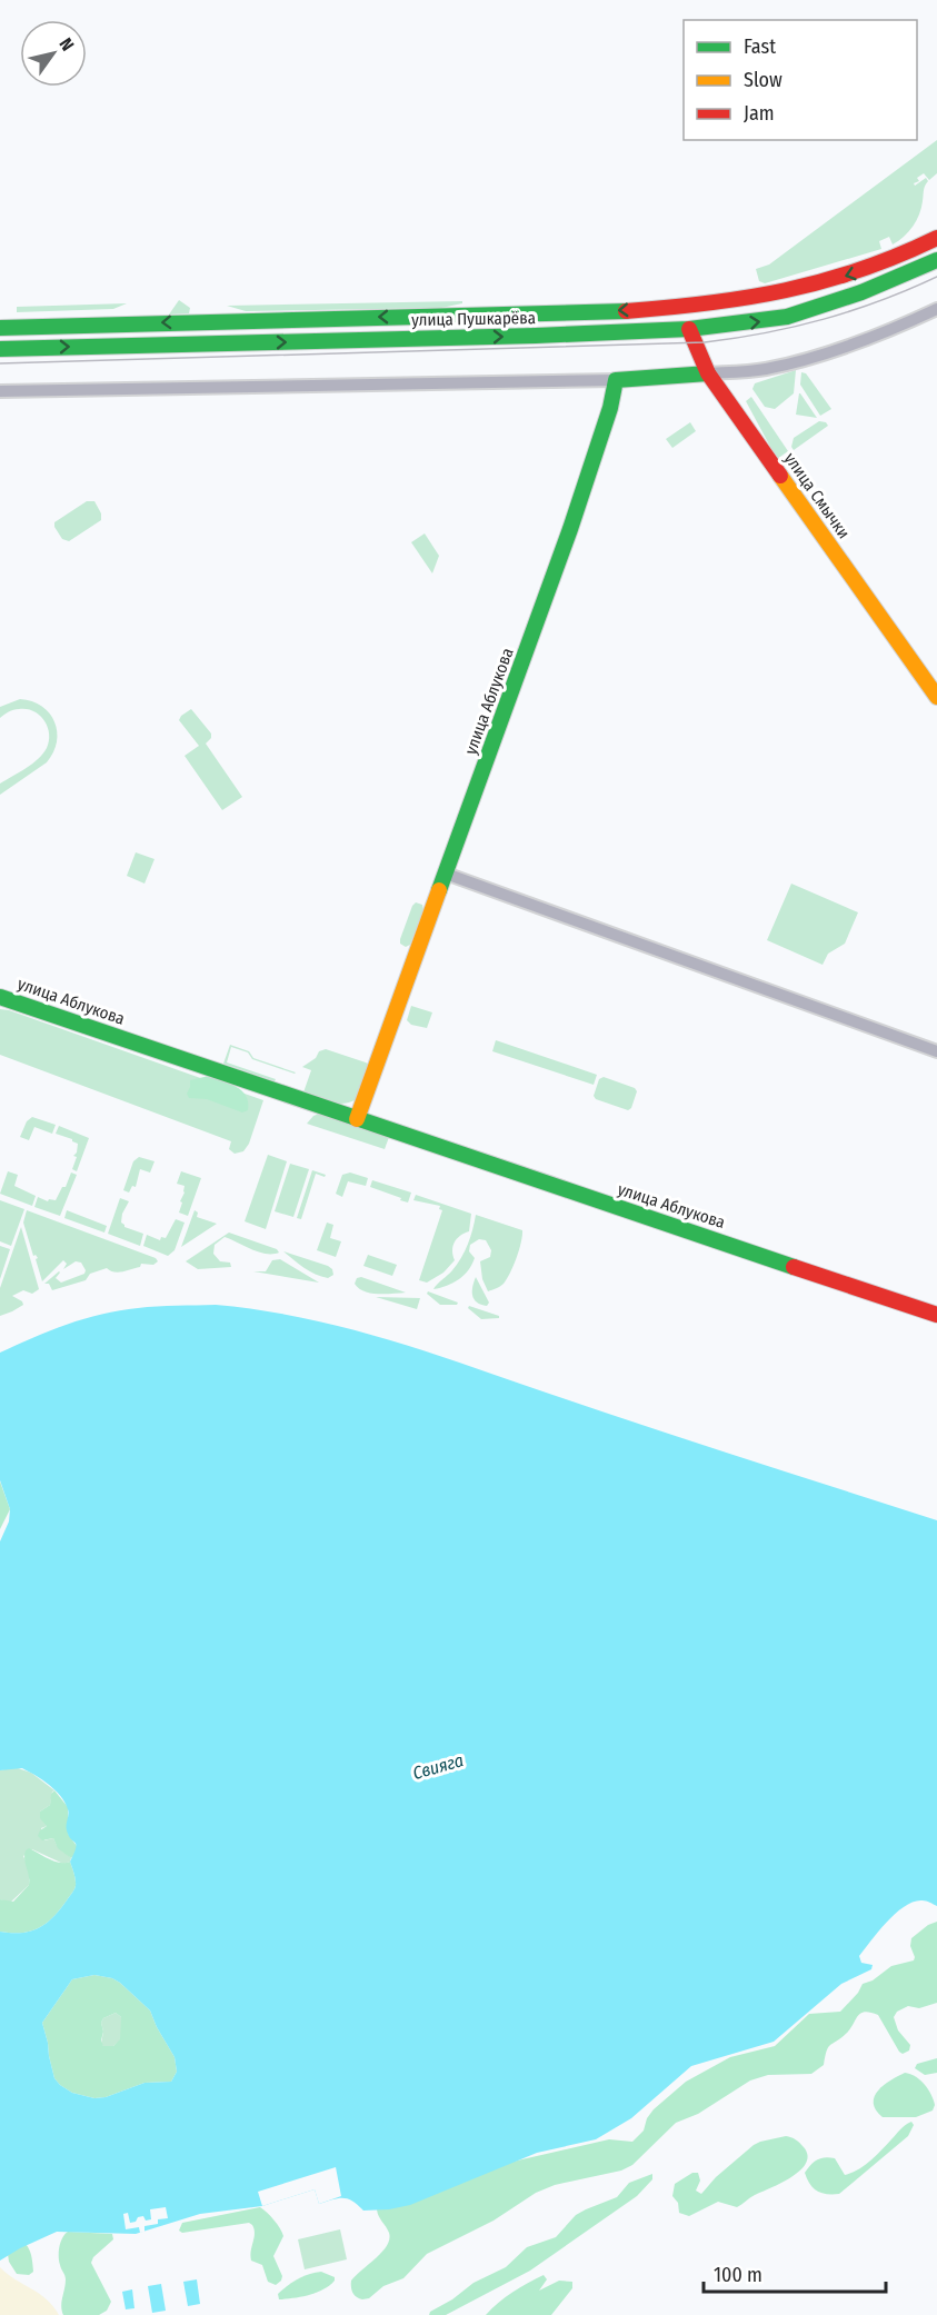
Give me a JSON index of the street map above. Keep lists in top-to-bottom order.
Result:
{
  "streets": {
    "street": ["улица Пушкарёва", "улица Смычки", "улица Аблукова"]
  },
  "crossings": [
    ["улица Пушкарёва", "улица Смычки"]
  ],
  "water": ["Свияга"],
  "legend": ["Fast", "Slow", "Jam"],
  "scale_bar": "100 m",
  "north": "top right"
}
